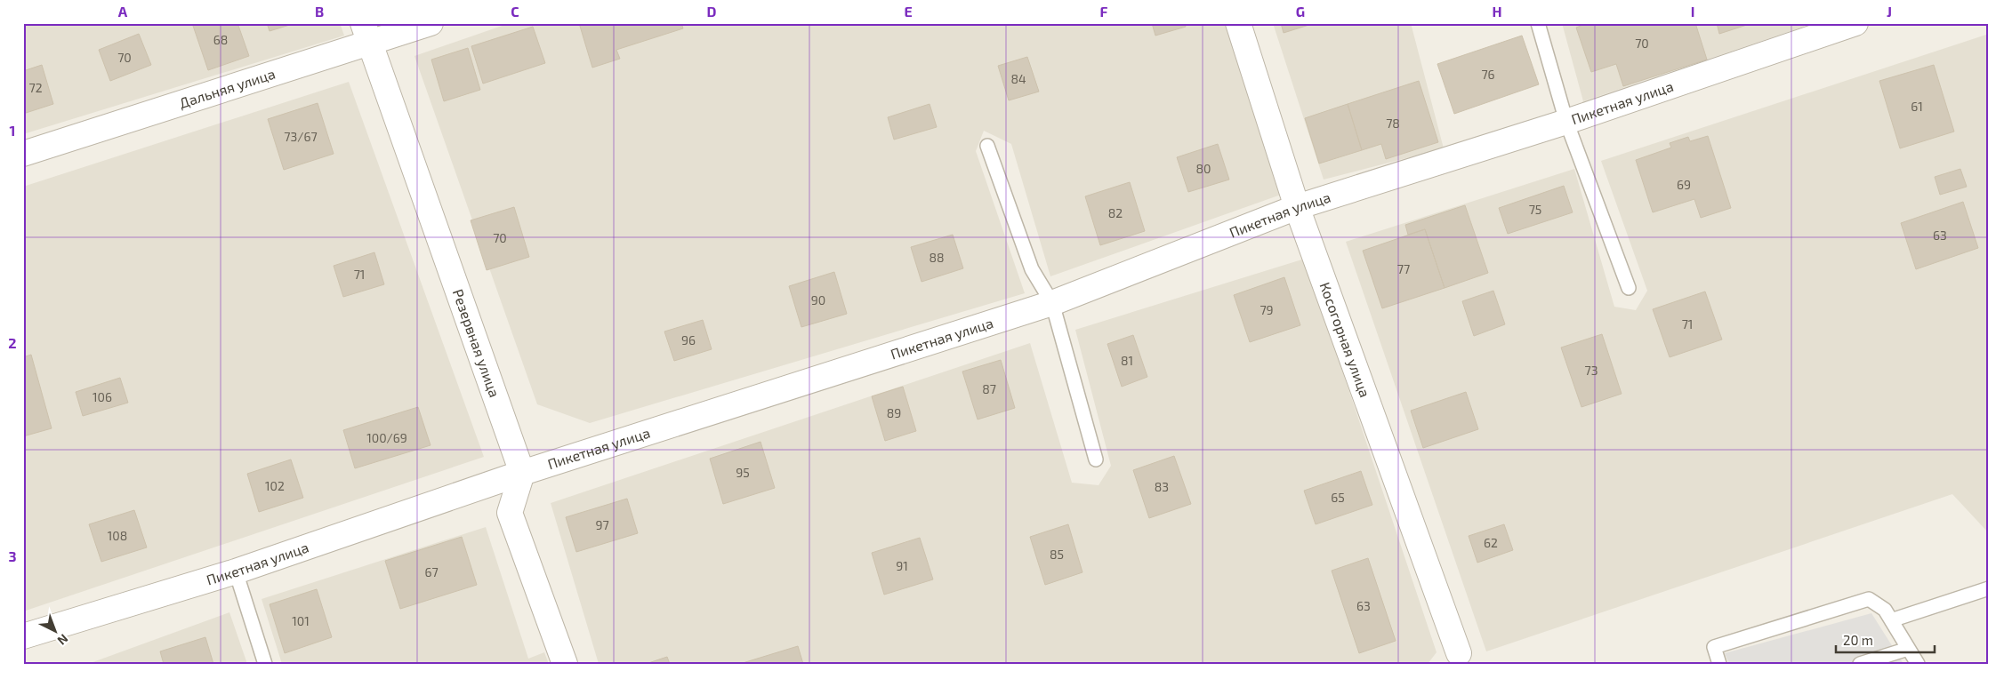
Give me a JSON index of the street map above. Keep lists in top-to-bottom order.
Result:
{
  "streets": {
    "street": [
      "Дальняя улица",
      "Пикетная улица",
      "Косогорная улица",
      "Резервная улица"
    ]
  },
  "crossings": [
    ["Дальняя улица", "Резервная улица"],
    ["Пикетная улица", "Косогорная улица"],
    ["Пикетная улица", "Резервная улица"]
  ],
  "house_numbers": [
    "68",
    "70",
    "70",
    "76",
    "84",
    "72",
    "61",
    "78",
    "73/67",
    "80",
    "69",
    "75",
    "82",
    "63",
    "70",
    "88",
    "77",
    "71",
    "90",
    "79",
    "71",
    "96",
    "81",
    "73",
    "87",
    "106",
    "89",
    "100/69",
    "95",
    "102",
    "83",
    "65",
    "97",
    "108",
    "62",
    "85",
    "91",
    "67",
    "63",
    "101"
  ],
  "scale_bar": "20 m",
  "north": "bottom right",
  "grid": {
    "columns": [
      "A",
      "B",
      "C",
      "D",
      "E",
      "F",
      "G",
      "H",
      "I",
      "J"
    ],
    "rows": ["1", "2", "3"]
  }
}
